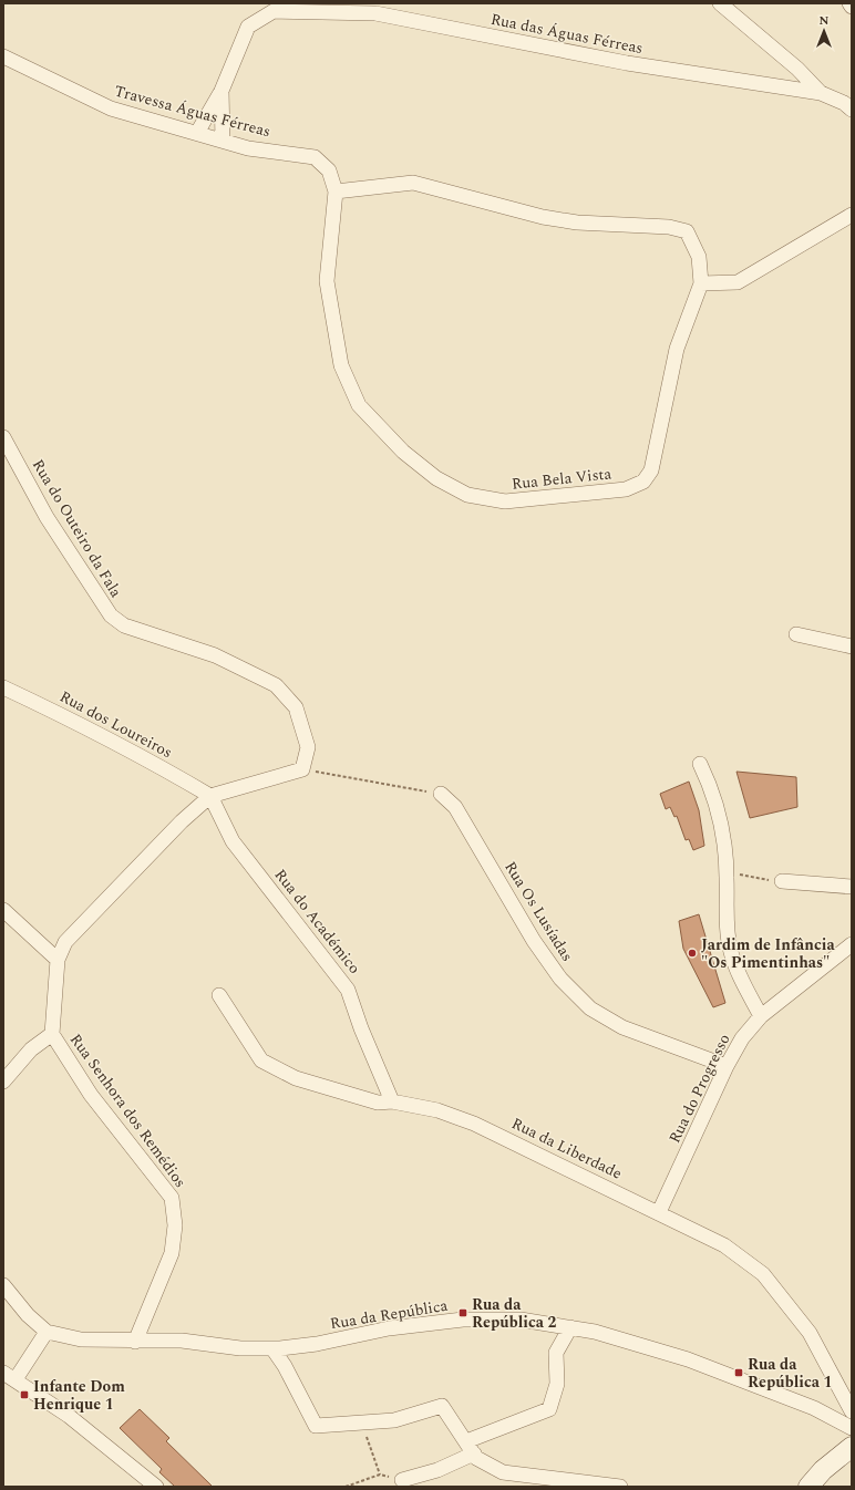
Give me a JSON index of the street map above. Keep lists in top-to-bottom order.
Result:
{
  "streets": {
    "street": [
      "Rua das Águas Férreas",
      "Travessa Águas Férreas",
      "Rua Bela Vista",
      "Rua do Outeiro da Fala",
      "Rua dos Loureiros",
      "Rua Os Lusíadas",
      "Rua do Académico",
      "Rua do Progresso",
      "Rua Senhora dos Remédios",
      "Rua da Liberdade",
      "Rua da República"
    ]
  },
  "crossings": [
    ["Rua das Águas Férreas", "Travessa Águas Férreas"],
    ["Travessa Águas Férreas", "Rua Bela Vista"],
    ["Rua dos Loureiros", "Rua do Académico"],
    ["Rua dos Loureiros", "Rua Senhora dos Remédios"],
    ["Rua Os Lusíadas", "Rua do Progresso"],
    ["Rua do Académico", "Rua Senhora dos Remédios"],
    ["Rua do Académico", "Rua da Liberdade"],
    ["Rua do Progresso", "Rua da Liberdade"],
    ["Rua Senhora dos Remédios", "Rua da República"]
  ],
  "places": {
    "other": ["Jardim de Infância \"Os Pimentinhas\""],
    "transit": ["Rua da República 2", "Rua da República 1", "Infante Dom Henrique 1"]
  },
  "north": "top"
}
